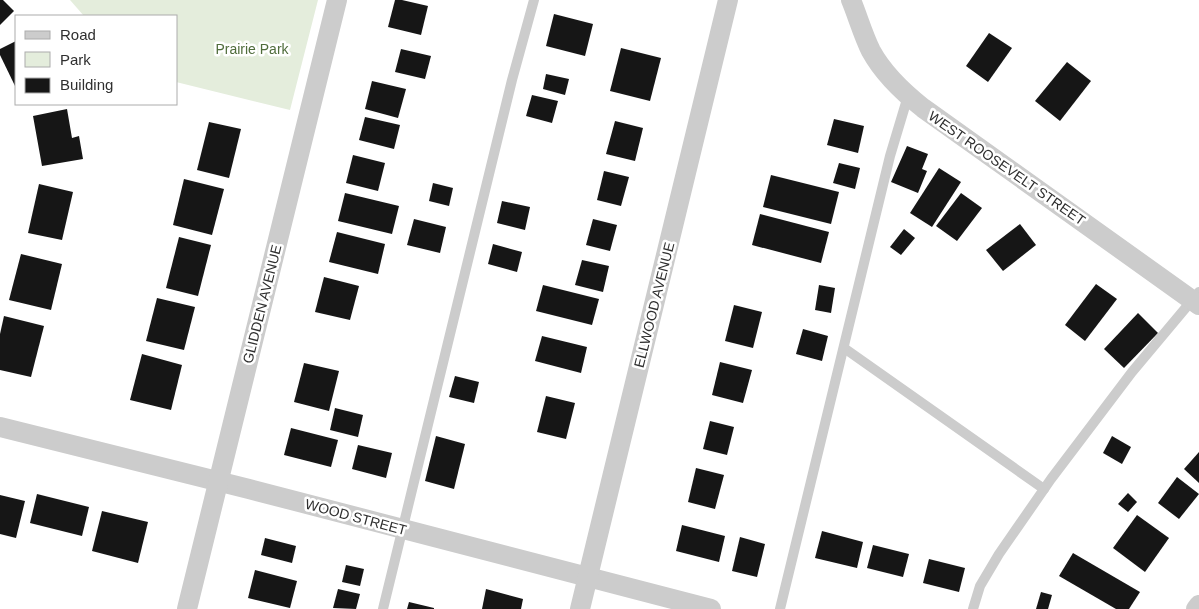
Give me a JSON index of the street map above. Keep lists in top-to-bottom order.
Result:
{
  "streets": {
    "street": [
      "WEST ROOSEVELT STREET",
      "GLIDDEN AVENUE",
      "ELLWOOD AVENUE",
      "WOOD STREET"
    ]
  },
  "crossings": [
    ["GLIDDEN AVENUE", "WOOD STREET"],
    ["ELLWOOD AVENUE", "WOOD STREET"]
  ],
  "parks": ["Prairie Park"],
  "legend": ["Road", "Park", "Building"]
}
